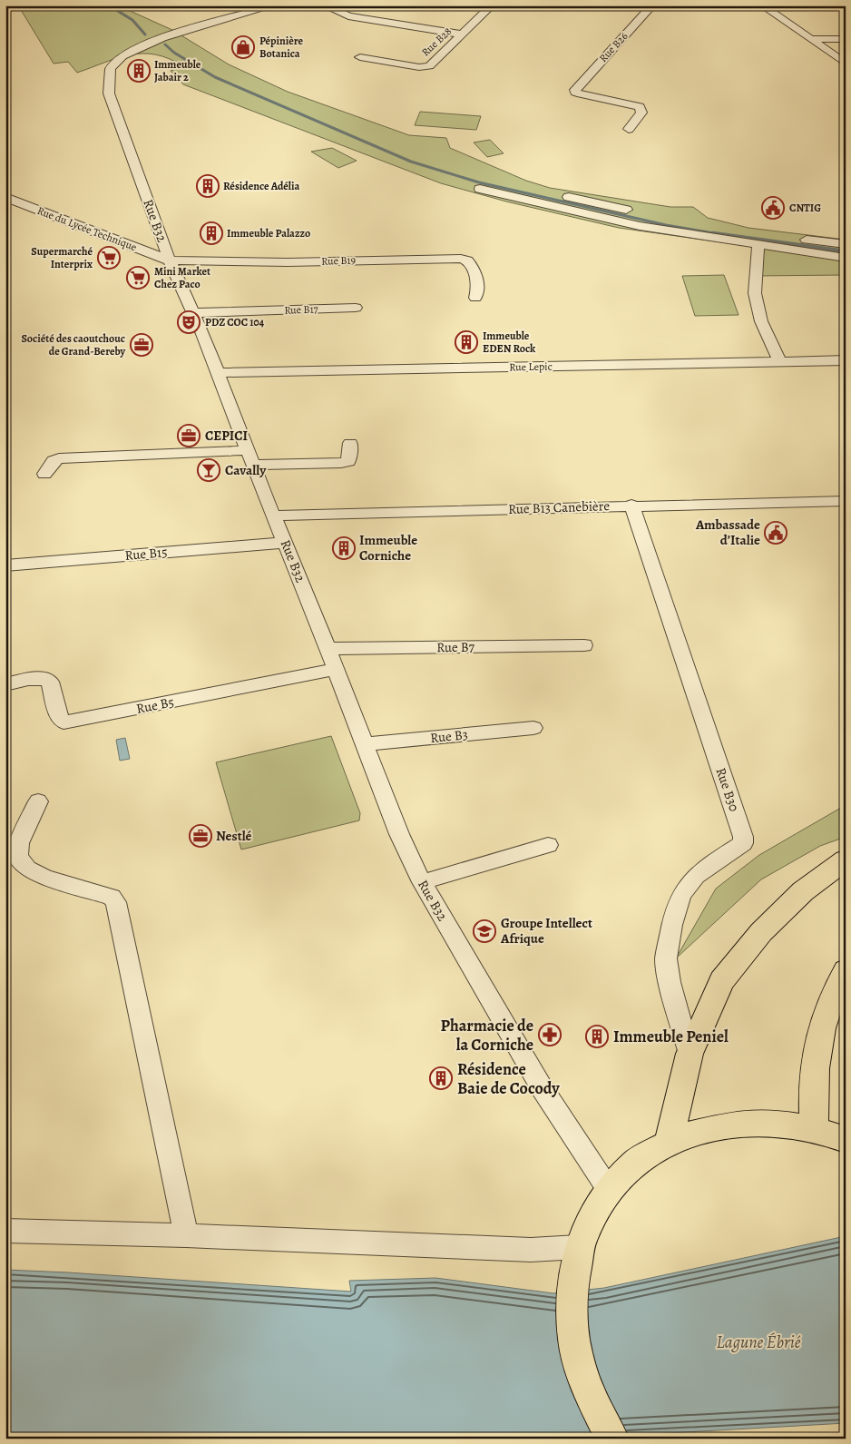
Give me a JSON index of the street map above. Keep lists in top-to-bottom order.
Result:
{
  "streets": {
    "street": [
      "Rue B28",
      "Rue B26",
      "Rue B32",
      "Rue du Lycée Technique",
      "Rue B19",
      "Rue B17",
      "Rue Lepic",
      "Rue B13 Canebière",
      "Rue B15",
      "Rue B7",
      "Rue B5",
      "Rue B3",
      "Rue B30"
    ]
  },
  "crossings": [
    ["Rue B32", "Rue du Lycée Technique"],
    ["Rue B32", "Rue B19"],
    ["Rue B32", "Rue B17"],
    ["Rue B32", "Rue Lepic"],
    ["Rue B32", "Rue B13 Canebière"],
    ["Rue B32", "Rue B15"],
    ["Rue B32", "Rue B7"],
    ["Rue B32", "Rue B5"],
    ["Rue B32", "Rue B3"],
    ["Rue du Lycée Technique", "Rue B19"],
    ["Rue B13 Canebière", "Rue B30"]
  ],
  "water": ["Lagune Ébrié"],
  "places": {
    "shop": ["Pépinière Botanica"],
    "building": [
      "Immeuble Jabair 2",
      "Résidence Adélia",
      "Immeuble Palazzo",
      "Immeuble EDEN Rock",
      "Immeuble Corniche",
      "Immeuble Peniel",
      "Résidence Baie de Cocody"
    ],
    "public building": ["CNTIG", "Ambassade d’Italie"],
    "supermarket": ["Supermarché Interprix", "Mini Market Chez Paco"],
    "theatre": ["PDZ COC 104"],
    "office": ["Société des caoutchouc de Grand-Bereby", "CEPICI", "Nestlé"],
    "bar": ["Cavally"],
    "school or university": ["Groupe Intellect Afrique"],
    "pharmacy": ["Pharmacie de la Corniche"]
  }
}
